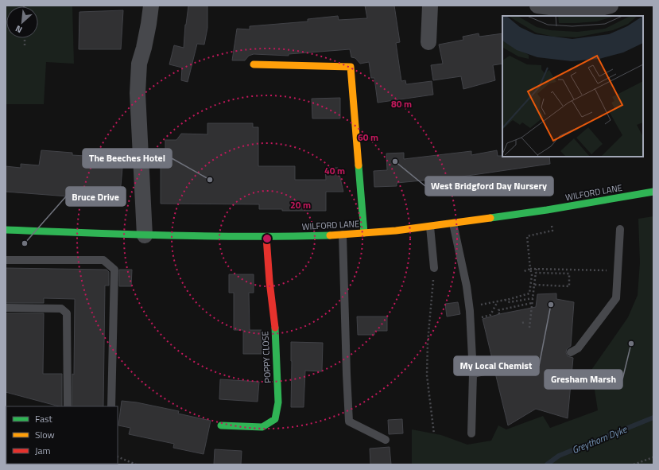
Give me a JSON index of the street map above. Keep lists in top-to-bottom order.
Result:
{
  "streets": {
    "main road": ["WILFORD LANE", "POPPY CLOSE"]
  },
  "crossings": [
    ["WILFORD LANE", "POPPY CLOSE"]
  ],
  "water": ["Greythorn Dyke"],
  "places": [
    "West Bridgford Day Nursery",
    "The Beeches Hotel",
    "Bruce Drive",
    "My Local Chemist",
    "Gresham Marsh"
  ],
  "legend": ["Fast", "Slow", "Jam"],
  "north": "bottom left",
  "rings": [
    "80 m",
    "60 m",
    "40 m",
    "20 m"
  ]
}
